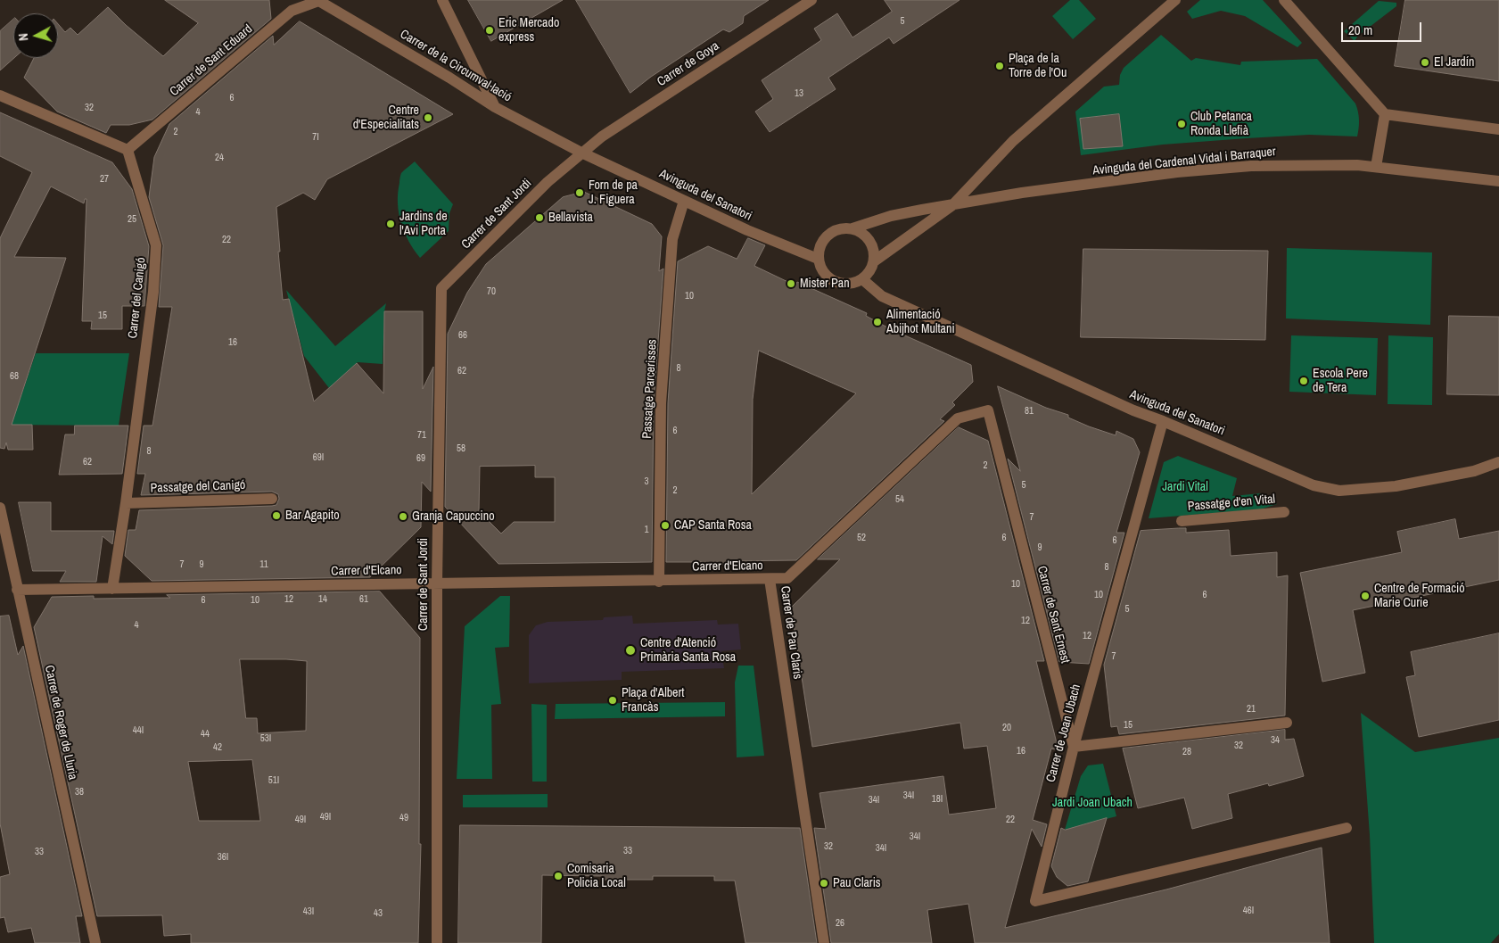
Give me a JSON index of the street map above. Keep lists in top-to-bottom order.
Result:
{
  "streets": {
    "street": [
      "Carrer de Sant Eduard",
      "Carrer de Goya",
      "Carrer de la Circumval·lació",
      "Avinguda del Cardenal Vidal i Barraquer",
      "Avinguda del Sanatori",
      "Carrer de Sant Jordi",
      "Carrer del Canigó",
      "Passatge Parcerisses",
      "Passatge del Canigó",
      "Passatge d'en Vital",
      "Carrer d'Elcano",
      "Carrer de Sant Ernest",
      "Carrer de Pau Claris",
      "Carrer de Roger de Lluria",
      "Carrer de Joan Ubach"
    ]
  },
  "crossings": [
    ["Carrer de Sant Eduard", "Carrer de la Circumval·lació"],
    ["Carrer de Sant Eduard", "Carrer del Canigó"],
    ["Carrer de Goya", "Carrer de la Circumval·lació"],
    ["Carrer de Goya", "Avinguda del Sanatori"],
    ["Carrer de Goya", "Carrer de Sant Jordi"],
    ["Carrer de la Circumval·lació", "Avinguda del Sanatori"],
    ["Carrer de la Circumval·lació", "Carrer de Sant Jordi"],
    ["Avinguda del Cardenal Vidal i Barraquer", "Avinguda del Sanatori"],
    ["Avinguda del Sanatori", "Carrer de Sant Jordi"],
    ["Avinguda del Sanatori", "Passatge Parcerisses"],
    ["Avinguda del Sanatori", "Carrer de Joan Ubach"],
    ["Carrer de Sant Jordi", "Carrer d'Elcano"],
    ["Carrer del Canigó", "Passatge del Canigó"],
    ["Carrer del Canigó", "Carrer d'Elcano"],
    ["Passatge Parcerisses", "Carrer d'Elcano"],
    ["Carrer d'Elcano", "Carrer de Pau Claris"],
    ["Carrer d'Elcano", "Carrer de Roger de Lluria"],
    ["Carrer de Sant Ernest", "Carrer de Pau Claris"],
    ["Carrer de Sant Ernest", "Carrer de Joan Ubach"]
  ],
  "parks": ["Jardi Vital", "Jardi Joan Ubach"],
  "places": [
    "Eric Mercado express",
    "El Jardín",
    "Plaça de la Torre de l'Ou",
    "Centre d'Especialitats",
    "Club Petanca Ronda Llefià",
    "Forn de pa J. Figuera",
    "Bellavista",
    "Jardins de l'Avi Porta",
    "Mister Pan",
    "Alimentació Abijhot Multani",
    "Escola Pere de Tera",
    "Bar Agapito",
    "Granja Capuccino",
    "CAP Santa Rosa",
    "Centre de Formació Marie Curie",
    "Centre d'Atenció Primària Santa Rosa",
    "Plaça d'Albert Francàs",
    "Comisaria Policia Local",
    "Pau Claris"
  ],
  "house_numbers": [
    "5",
    "13",
    "6",
    "32",
    "4",
    "2",
    "7I",
    "24",
    "27",
    "25",
    "22",
    "70",
    "10",
    "15",
    "66",
    "16",
    "8",
    "62",
    "68",
    "81",
    "6",
    "71",
    "58",
    "8",
    "69I",
    "69",
    "62",
    "2",
    "3",
    "5",
    "2",
    "54",
    "7",
    "1",
    "52",
    "6",
    "6",
    "9",
    "7",
    "9",
    "11",
    "8",
    "10",
    "10",
    "6",
    "12",
    "14",
    "61",
    "6",
    "10",
    "5",
    "12",
    "4",
    "12",
    "7",
    "21",
    "15",
    "20",
    "44I",
    "44",
    "53I",
    "34",
    "32",
    "42",
    "16",
    "28",
    "51I",
    "38",
    "34I",
    "18I",
    "34I",
    "49I",
    "49",
    "49I",
    "22",
    "34I",
    "32",
    "34I",
    "33",
    "33",
    "36I",
    "46I",
    "43I",
    "43",
    "26"
  ],
  "scale_bar": "20 m",
  "north": "left"
}
